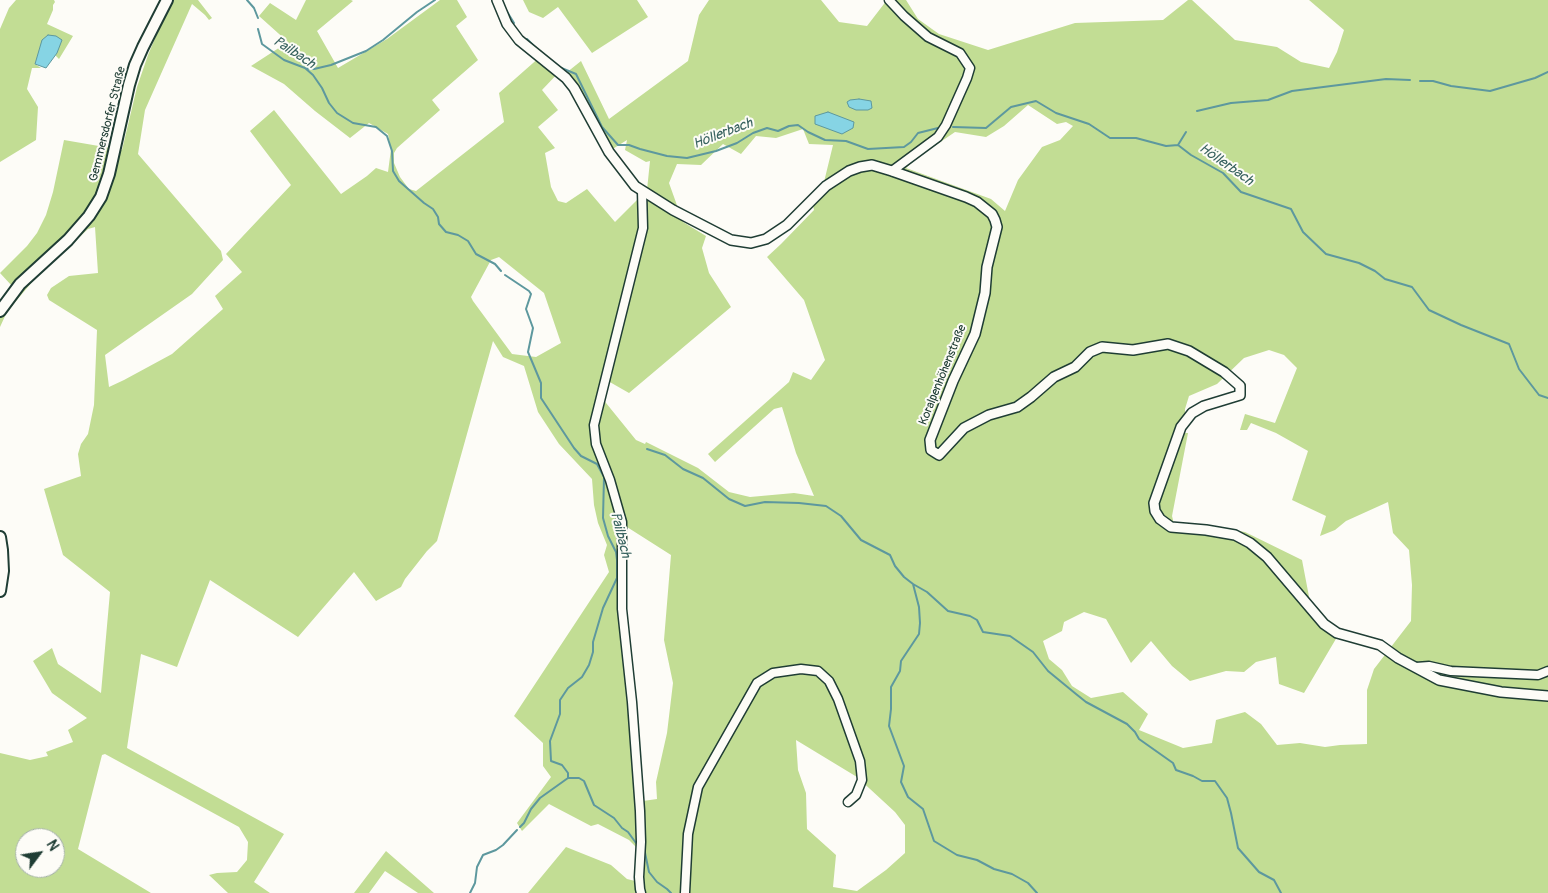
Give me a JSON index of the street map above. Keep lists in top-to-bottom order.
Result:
{
  "streets": {
    "main road": ["Gemmersdorfer Straße"],
    "street": ["Koralpenhöhenstraße"]
  },
  "water": ["Pailbach", "Höllerbach"],
  "north": "top right"
}
